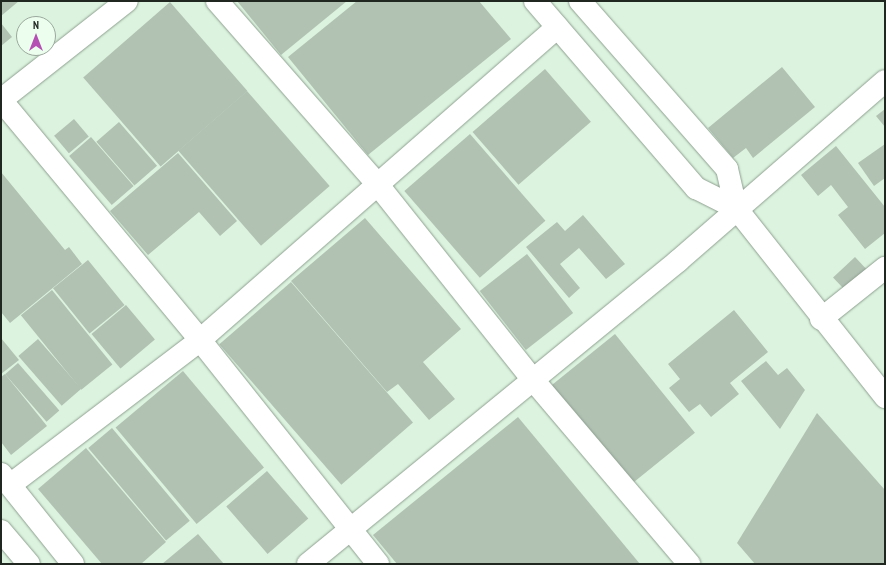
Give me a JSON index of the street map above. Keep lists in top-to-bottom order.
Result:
{
  "north": "top"
}
